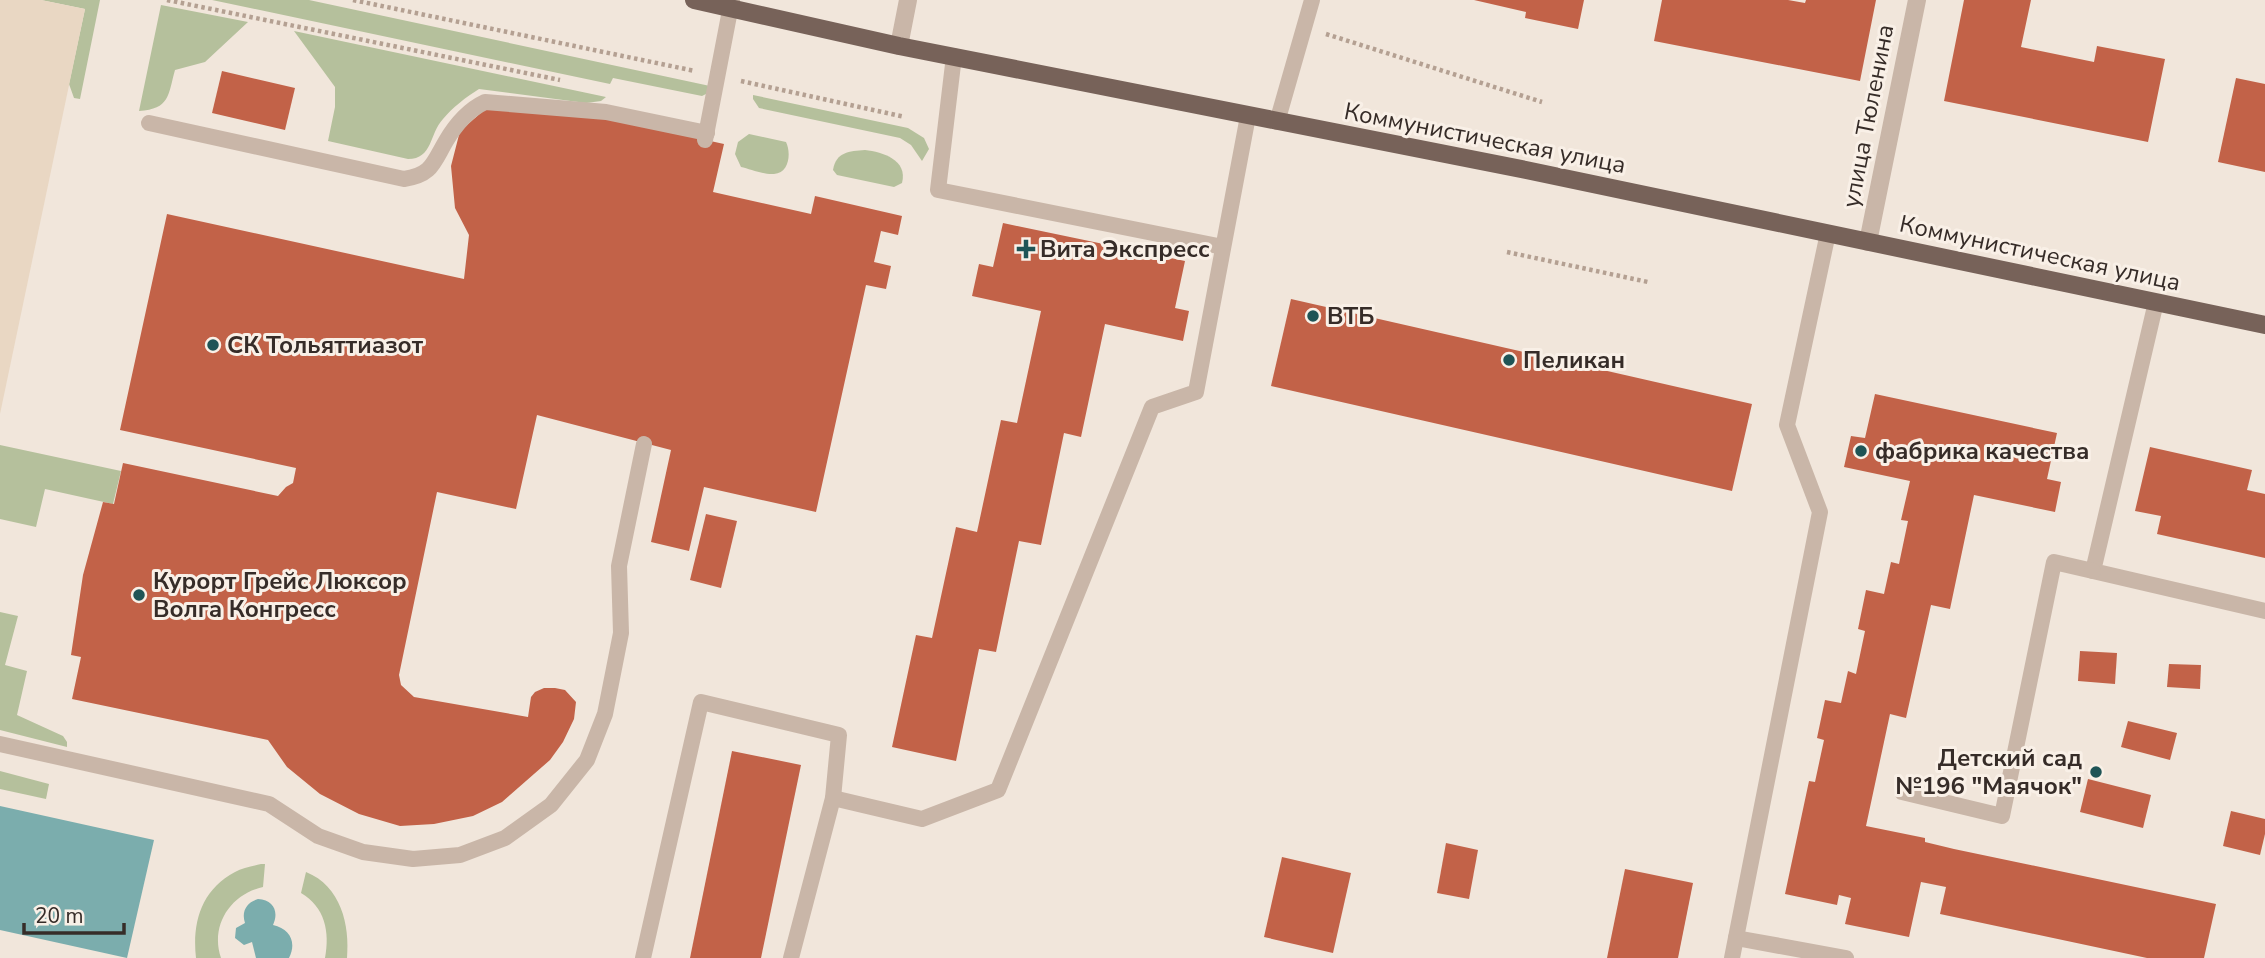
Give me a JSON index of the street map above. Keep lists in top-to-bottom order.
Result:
{
  "streets": {
    "main road": ["Коммунистическая улица"],
    "street": ["улица Тюленина"]
  },
  "crossings": [
    ["улица Тюленина", "Коммунистическая улица"]
  ],
  "places": {
    "health": ["Вита Экспресс"],
    "other": [
      "ВТБ",
      "СК Тольяттиазот",
      "Пеликан",
      "фабрика качества",
      "Курорт Грейс Люксор Волга Конгресс",
      "Детский сад №196 \"Маячок\""
    ]
  },
  "scale_bar": "20 m"
}
